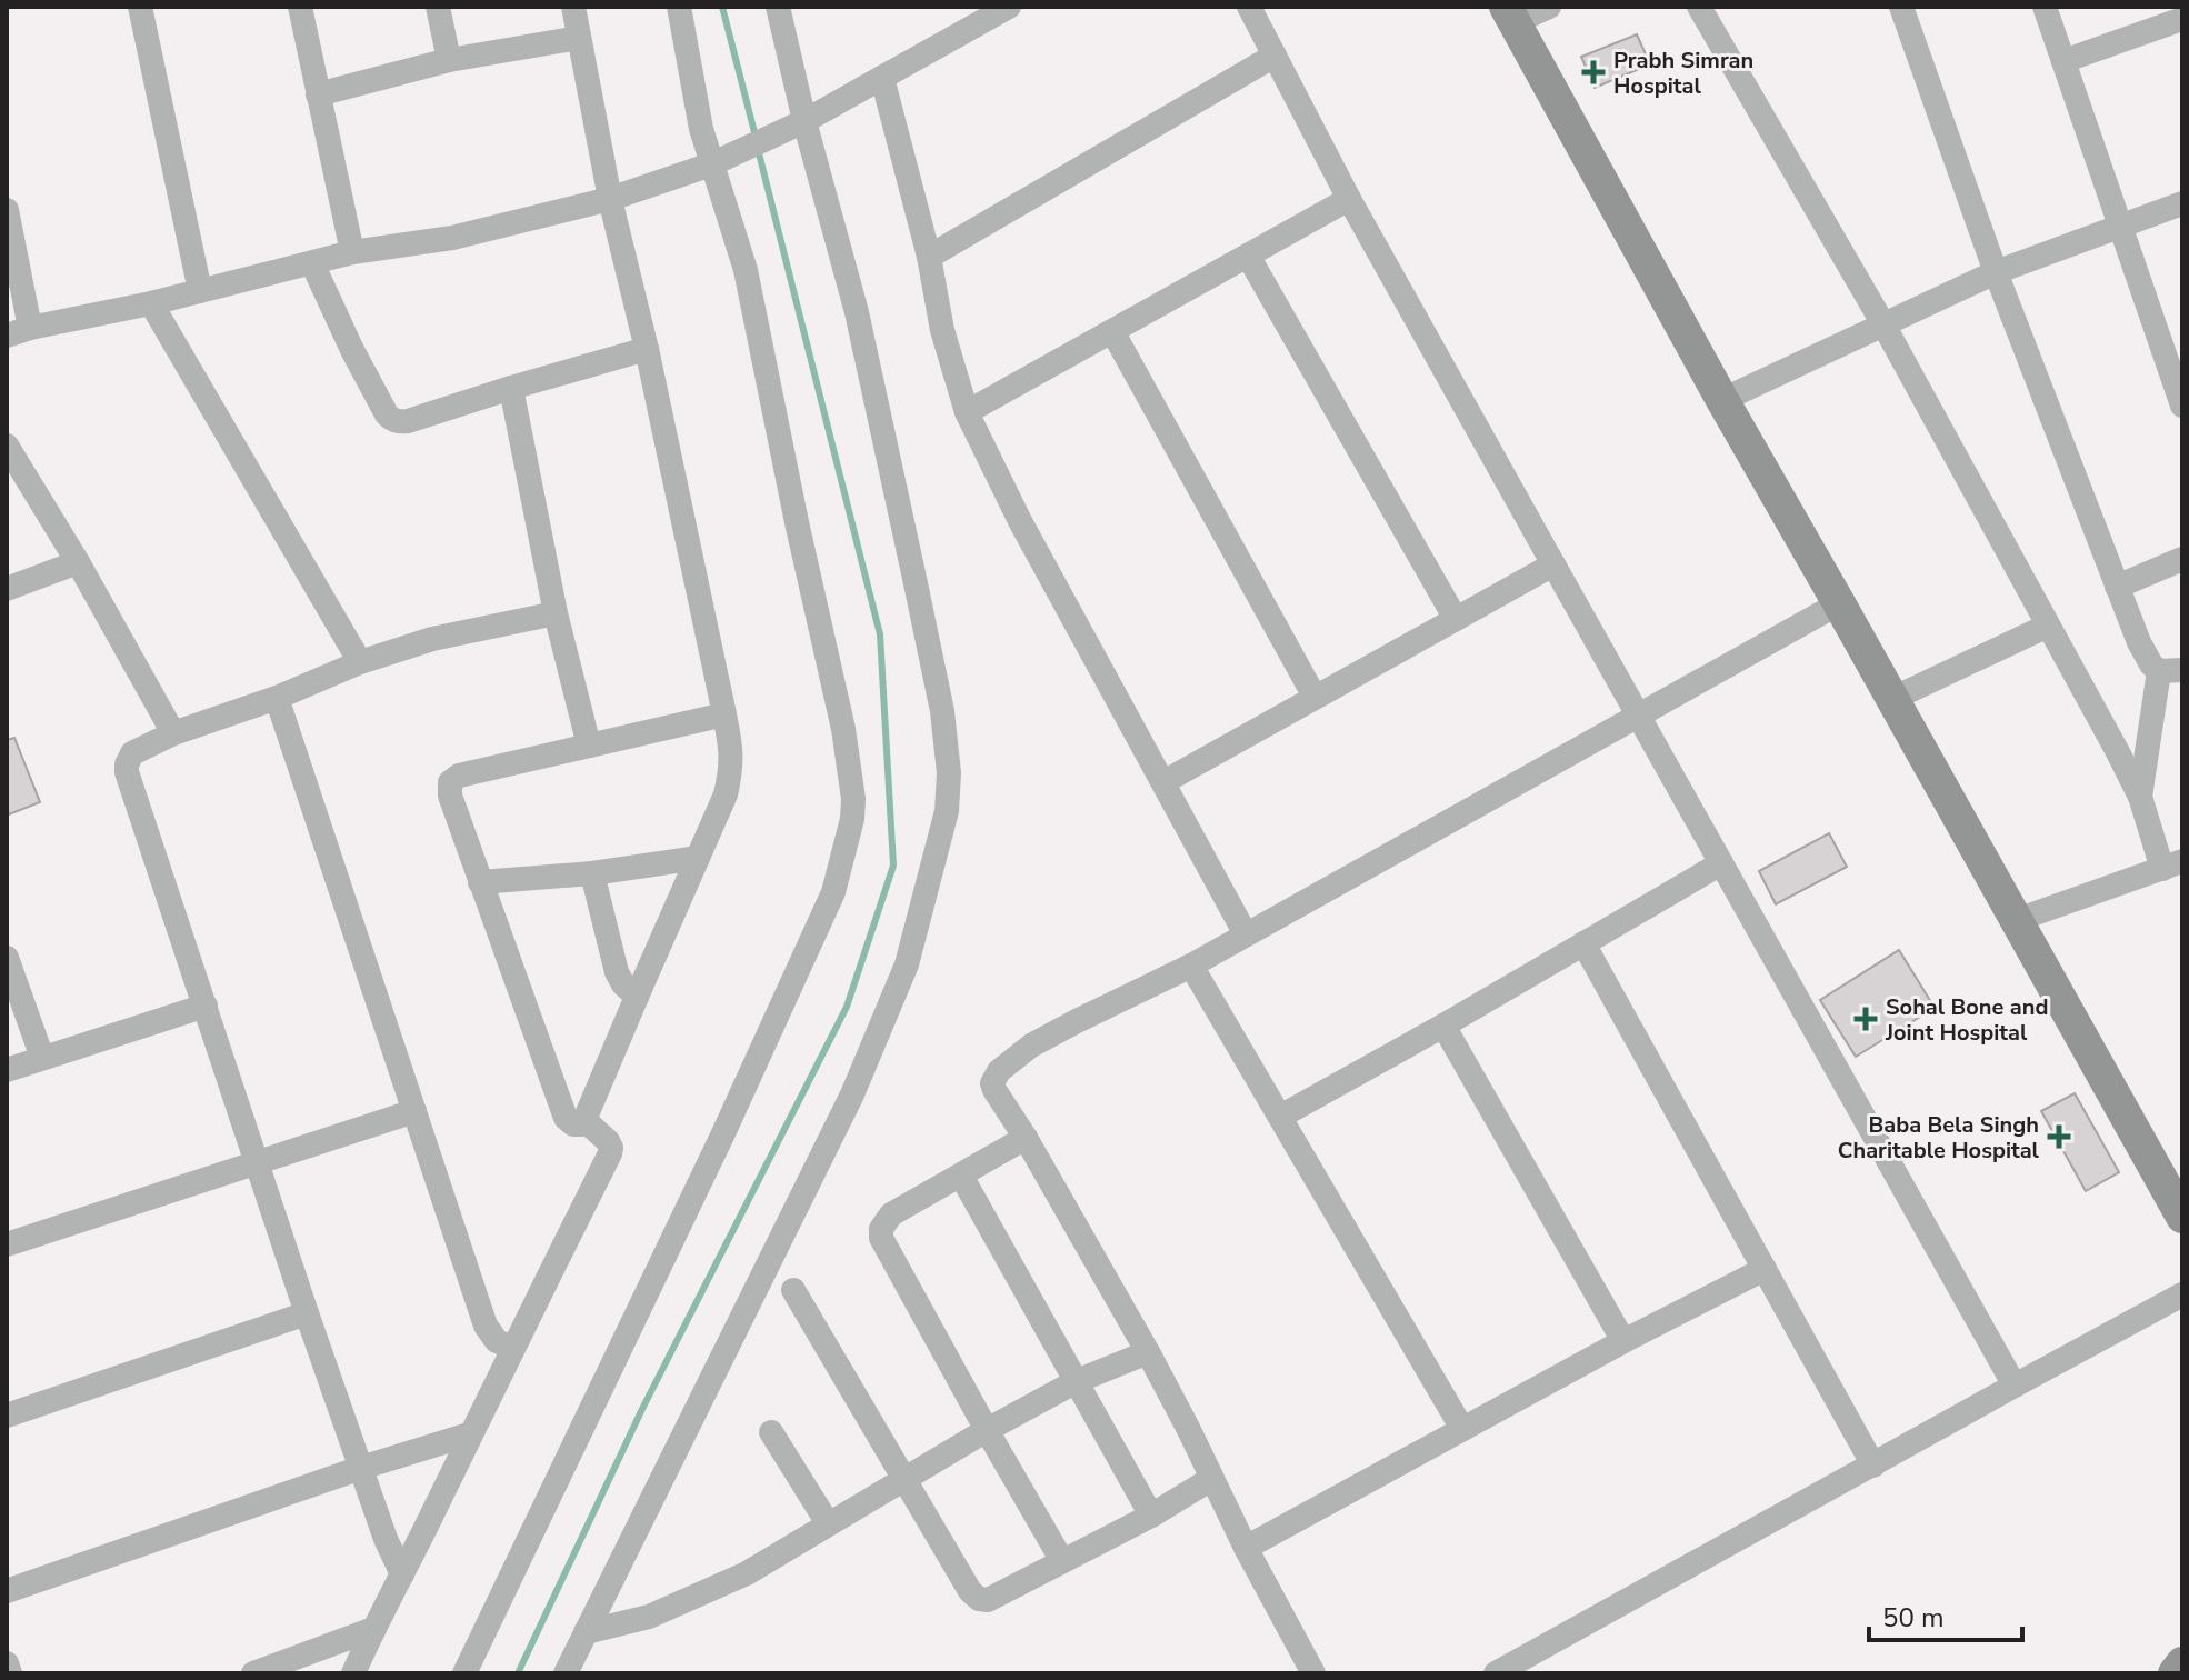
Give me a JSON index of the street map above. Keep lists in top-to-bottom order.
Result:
{
  "places": {
    "health": ["Prabh Simran Hospital", "Sohal Bone and Joint Hospital", "Baba Bela Singh Charitable Hospital"]
  },
  "scale_bar": "50 m"
}
